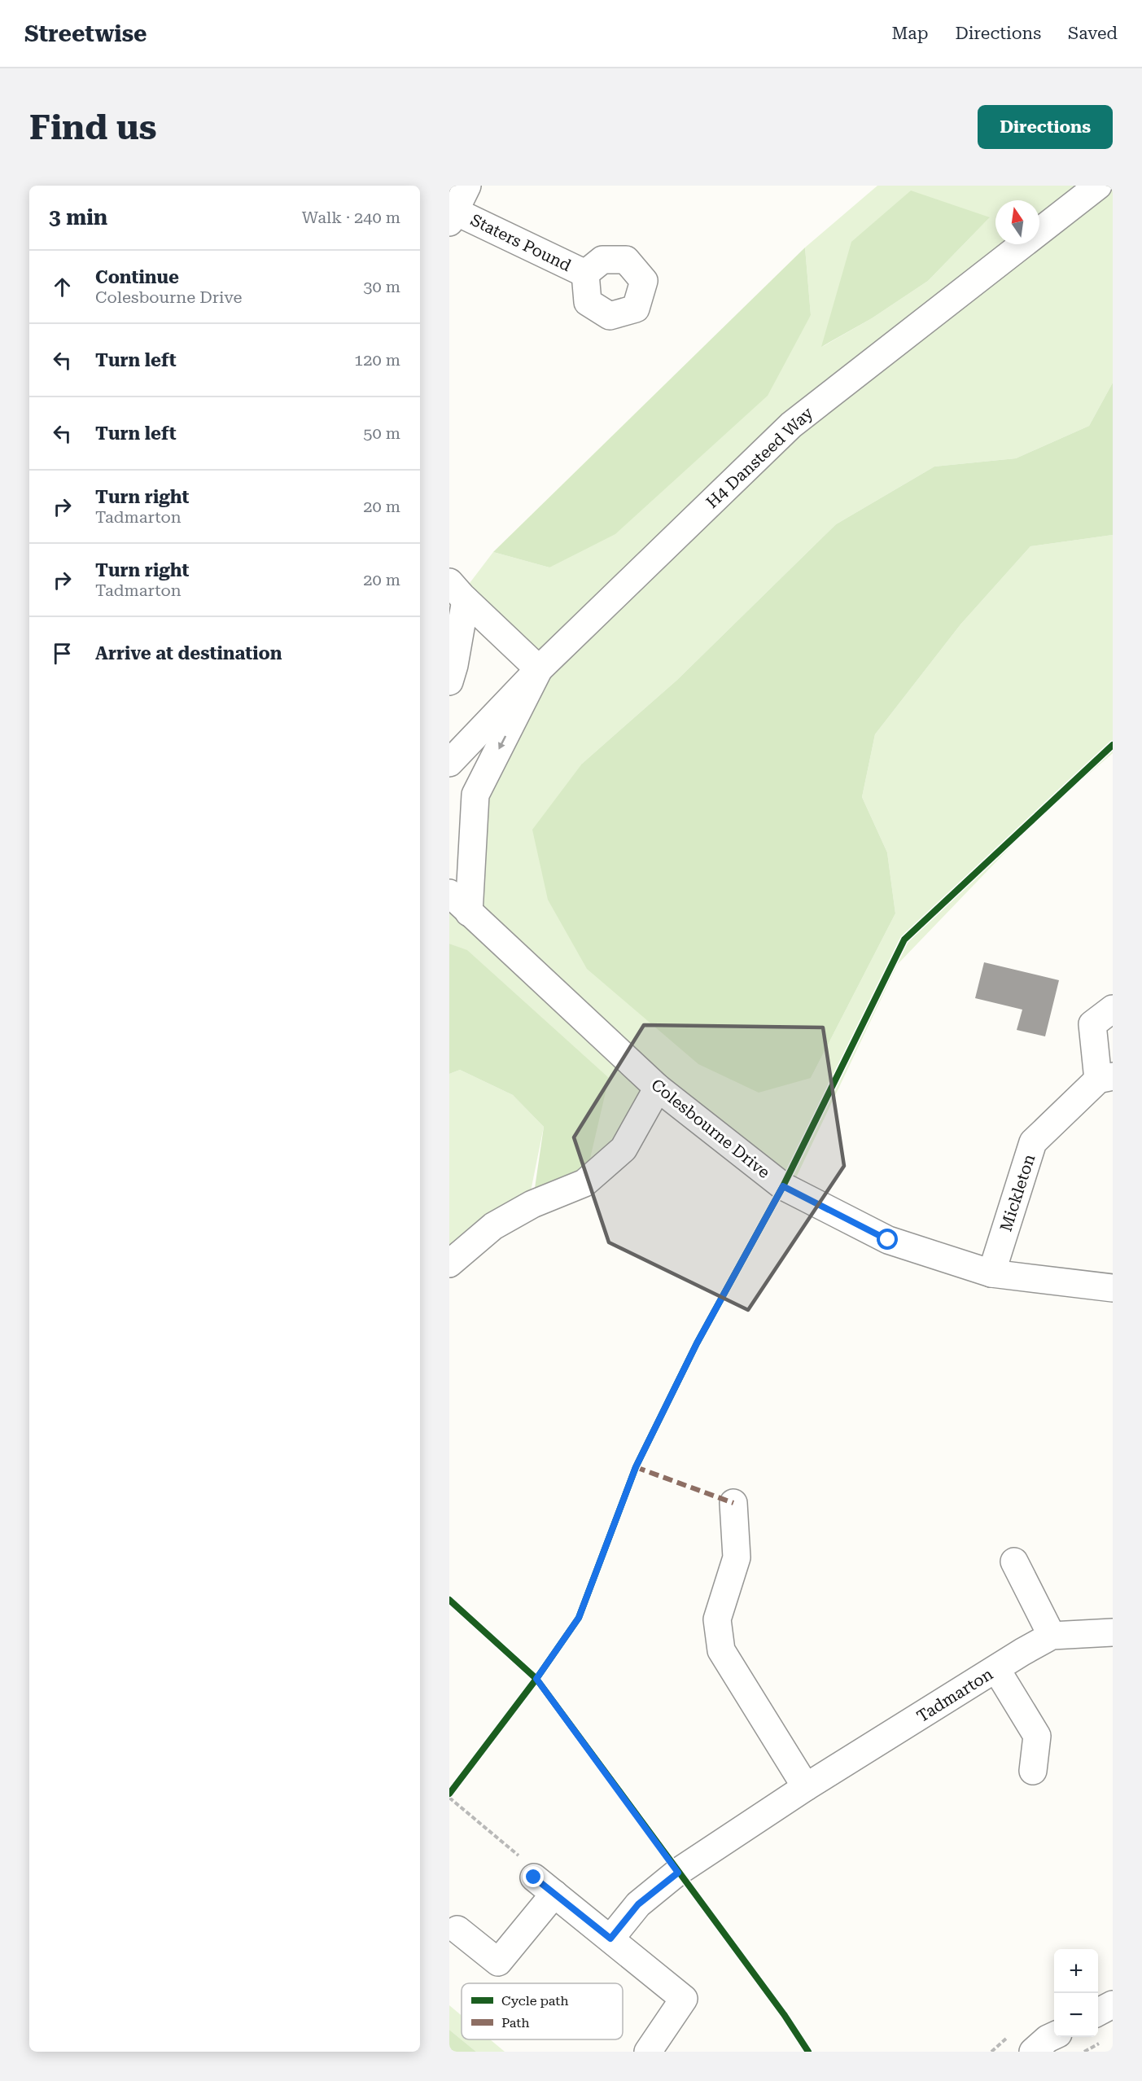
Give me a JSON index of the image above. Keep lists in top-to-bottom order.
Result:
{
  "streets": {
    "street": [
      "Staters Pound",
      "H4 Dansteed Way",
      "Colesbourne Drive",
      "Mickleton",
      "Tadmarton"
    ]
  },
  "crossings": [
    ["Colesbourne Drive", "Mickleton"]
  ],
  "legend": ["Cycle path", "Path"],
  "north": "top",
  "page": {
    "header": "Streetwise",
    "nav": ["Map", "Directions", "Saved"],
    "buttons": "Directions",
    "title": "Find us",
    "heading": ["3 min", "Walk · 240 m"],
    "list": [
      ["Continue", "Colesbourne Drive", "30 m"],
      ["Turn left", "120 m"],
      ["Turn left", "50 m"],
      ["Turn right", "Tadmarton", "20 m"],
      ["Turn right", "Tadmarton", "20 m"],
      "Arrive at destination"
    ],
    "map_buttons": ["+", "−"]
  }
}
